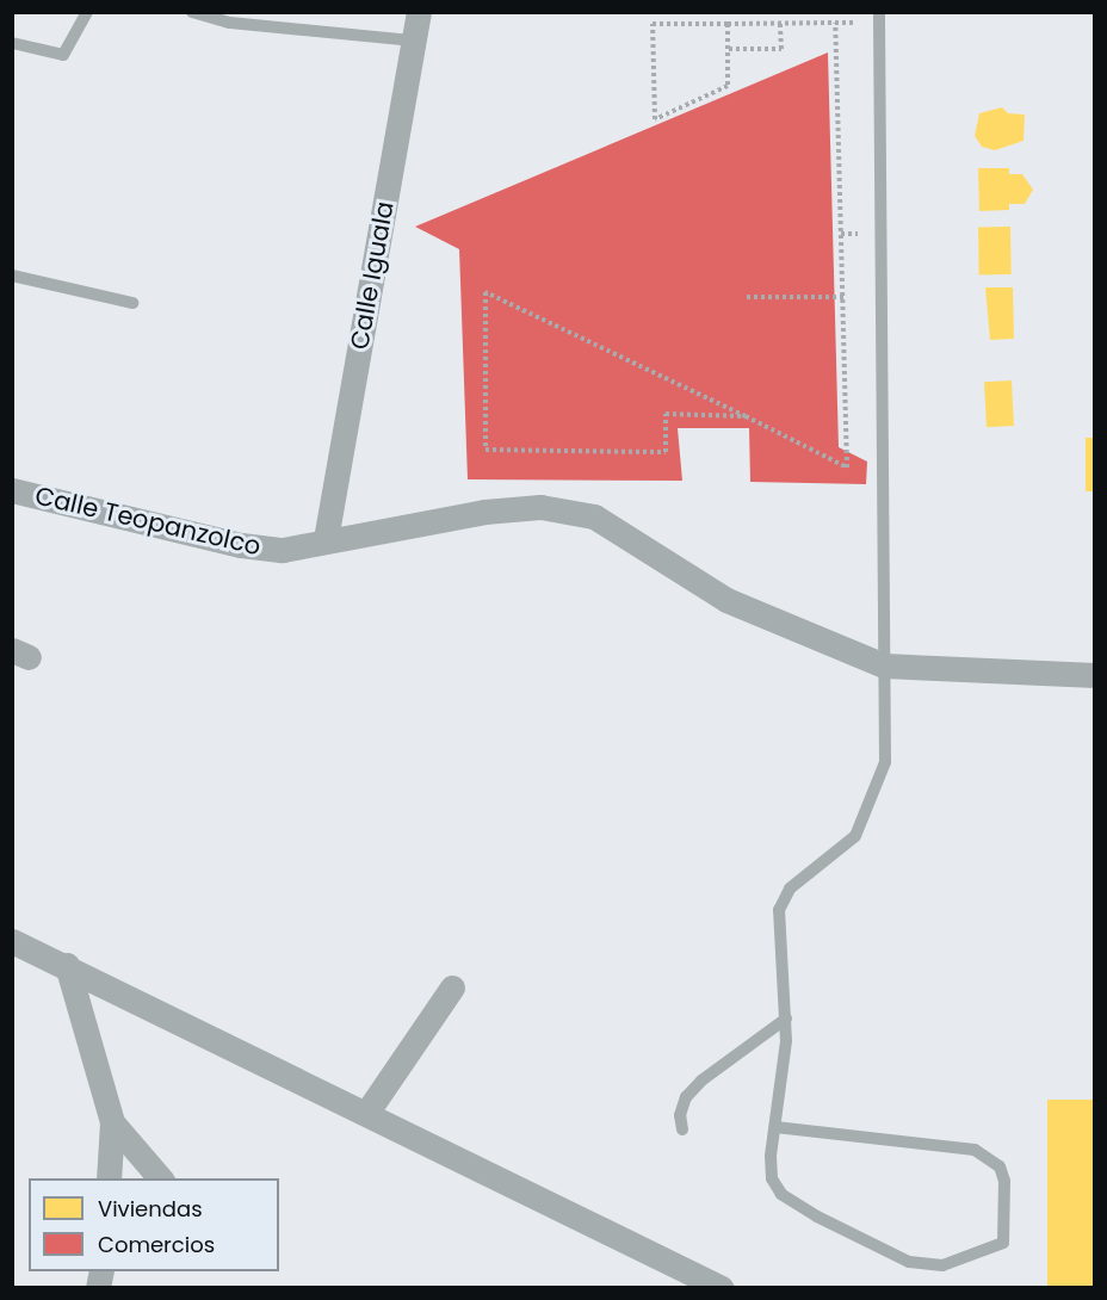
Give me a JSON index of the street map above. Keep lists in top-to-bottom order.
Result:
{
  "streets": {
    "street": ["Calle Iguala", "Calle Teopanzolco"]
  },
  "crossings": [
    ["Calle Iguala", "Calle Teopanzolco"]
  ],
  "legend": ["Viviendas", "Comercios"]
}
